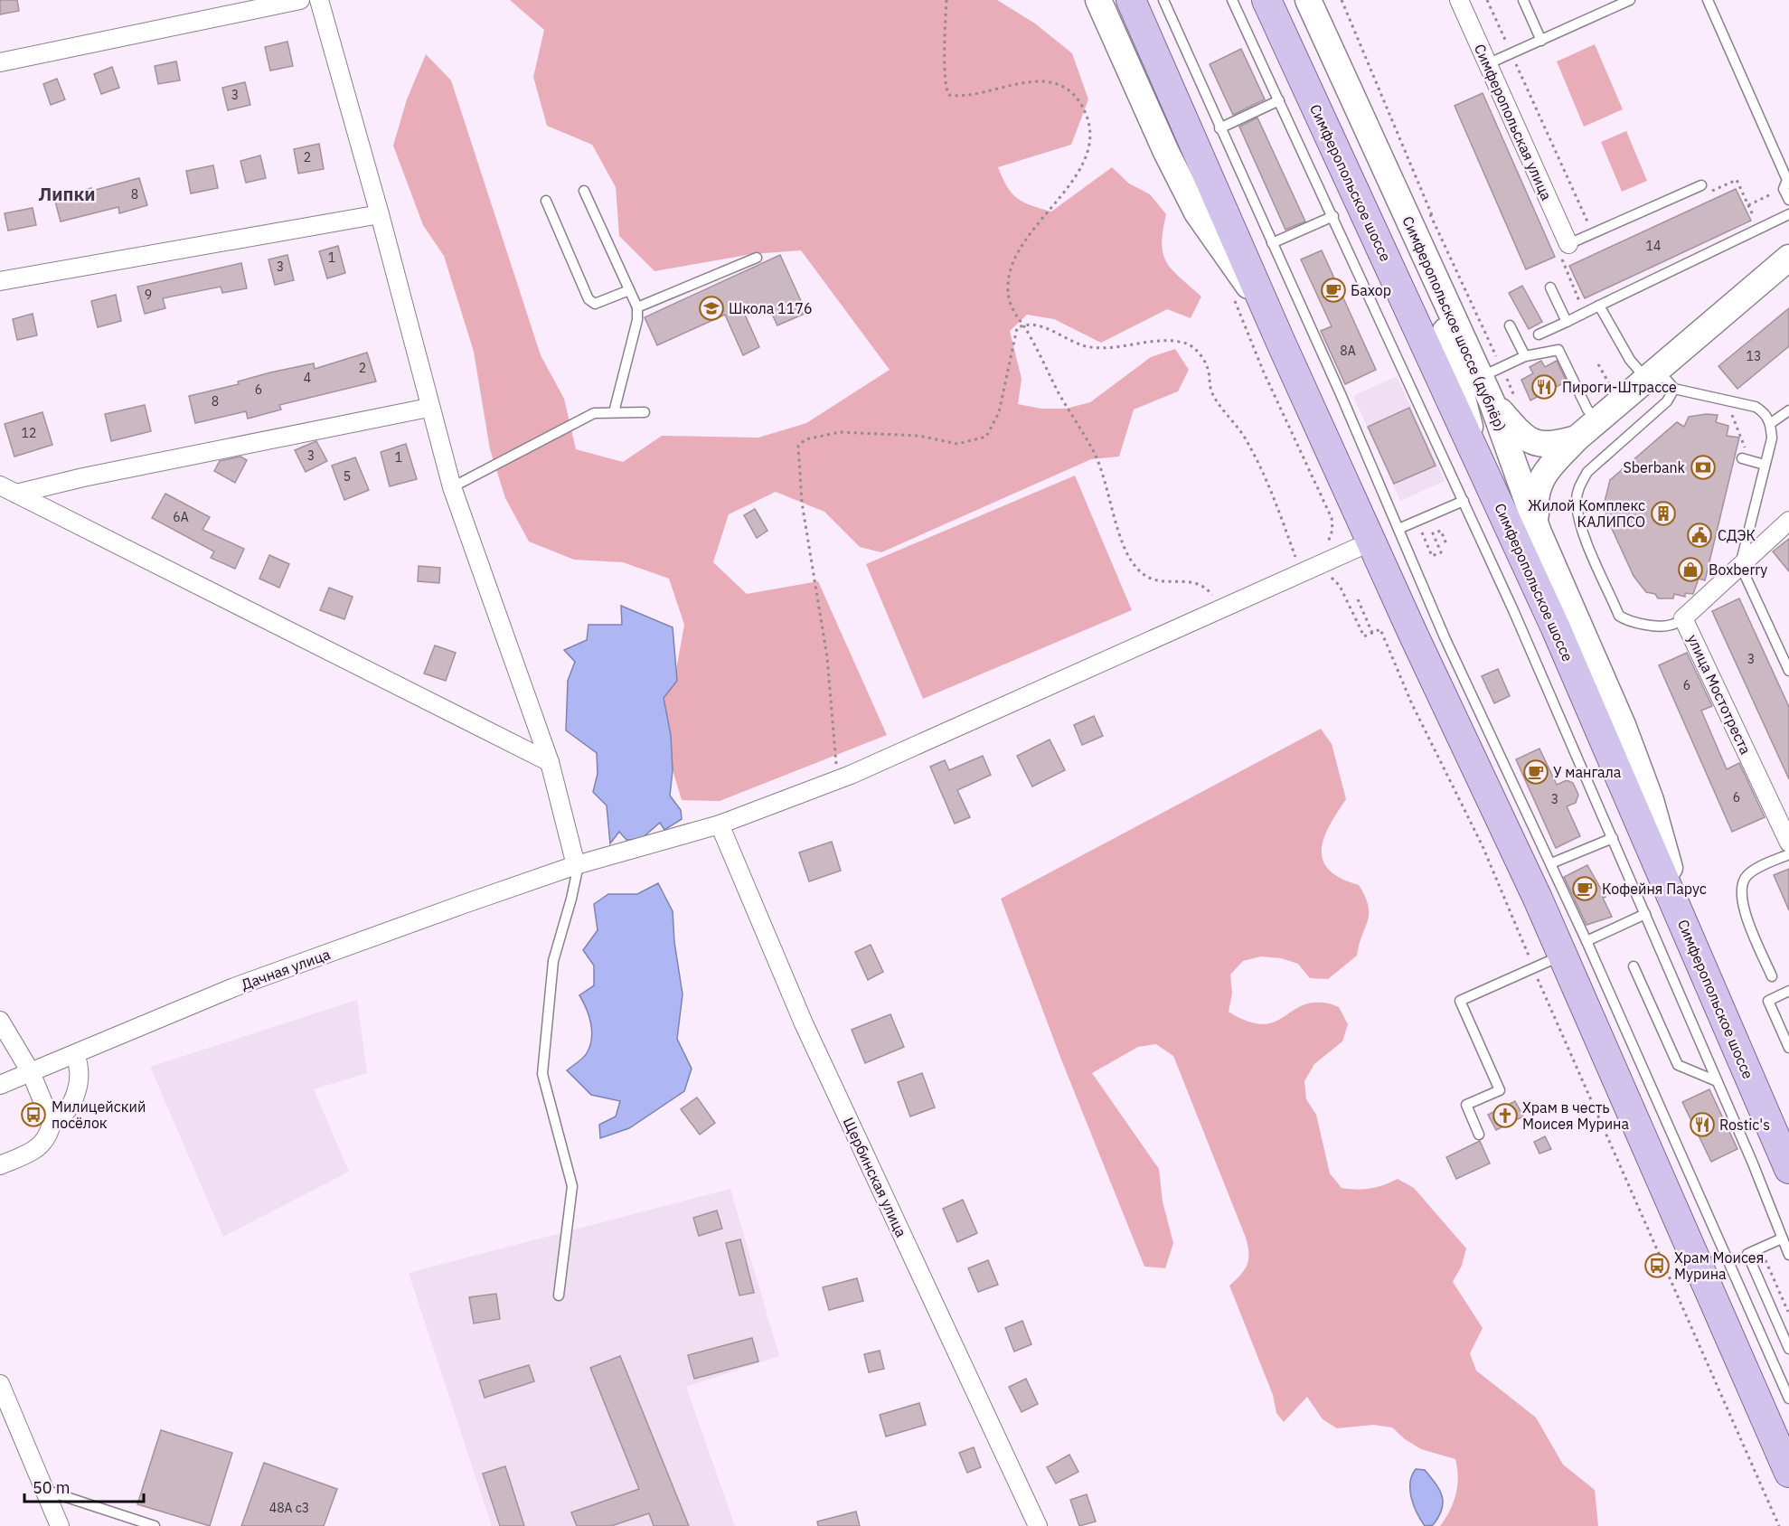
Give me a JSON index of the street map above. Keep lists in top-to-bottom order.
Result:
{
  "streets": {
    "main road": ["Симферопольское шоссе", "Симферопольское шоссе (дублёр)"],
    "street": [
      "Симферопольская улица",
      "улица Мостотреста",
      "Дачная улица",
      "Щербинская улица"
    ]
  },
  "crossings": [
    ["Симферопольское шоссе", "Симферопольское шоссе (дублёр)"],
    ["Дачная улица", "Щербинская улица"]
  ],
  "districts": ["Липки"],
  "places": {
    "cafe": ["Бахор", "У мангала", "Кофейня Парус"],
    "school or university": ["Школа 1176"],
    "restaurant": ["Пироги-Штрассе", "Rostic's"],
    "bank": ["Sberbank"],
    "building": ["Жилой Комплекс КАЛИПСО"],
    "public building": ["СДЭК"],
    "shop": ["Boxberry"],
    "bus stop": ["Милицейский посёлок", "Храм Моисея Мурина"],
    "church": ["Храм в честь Моисея Мурина"]
  },
  "house_numbers": [
    "3",
    "2",
    "8",
    "14",
    "1",
    "3",
    "9",
    "8А",
    "13",
    "2",
    "4",
    "6",
    "8",
    "12",
    "3",
    "1",
    "5",
    "6А",
    "3",
    "6",
    "6",
    "3",
    "48А с3"
  ],
  "scale_bar": "50 m"
}
